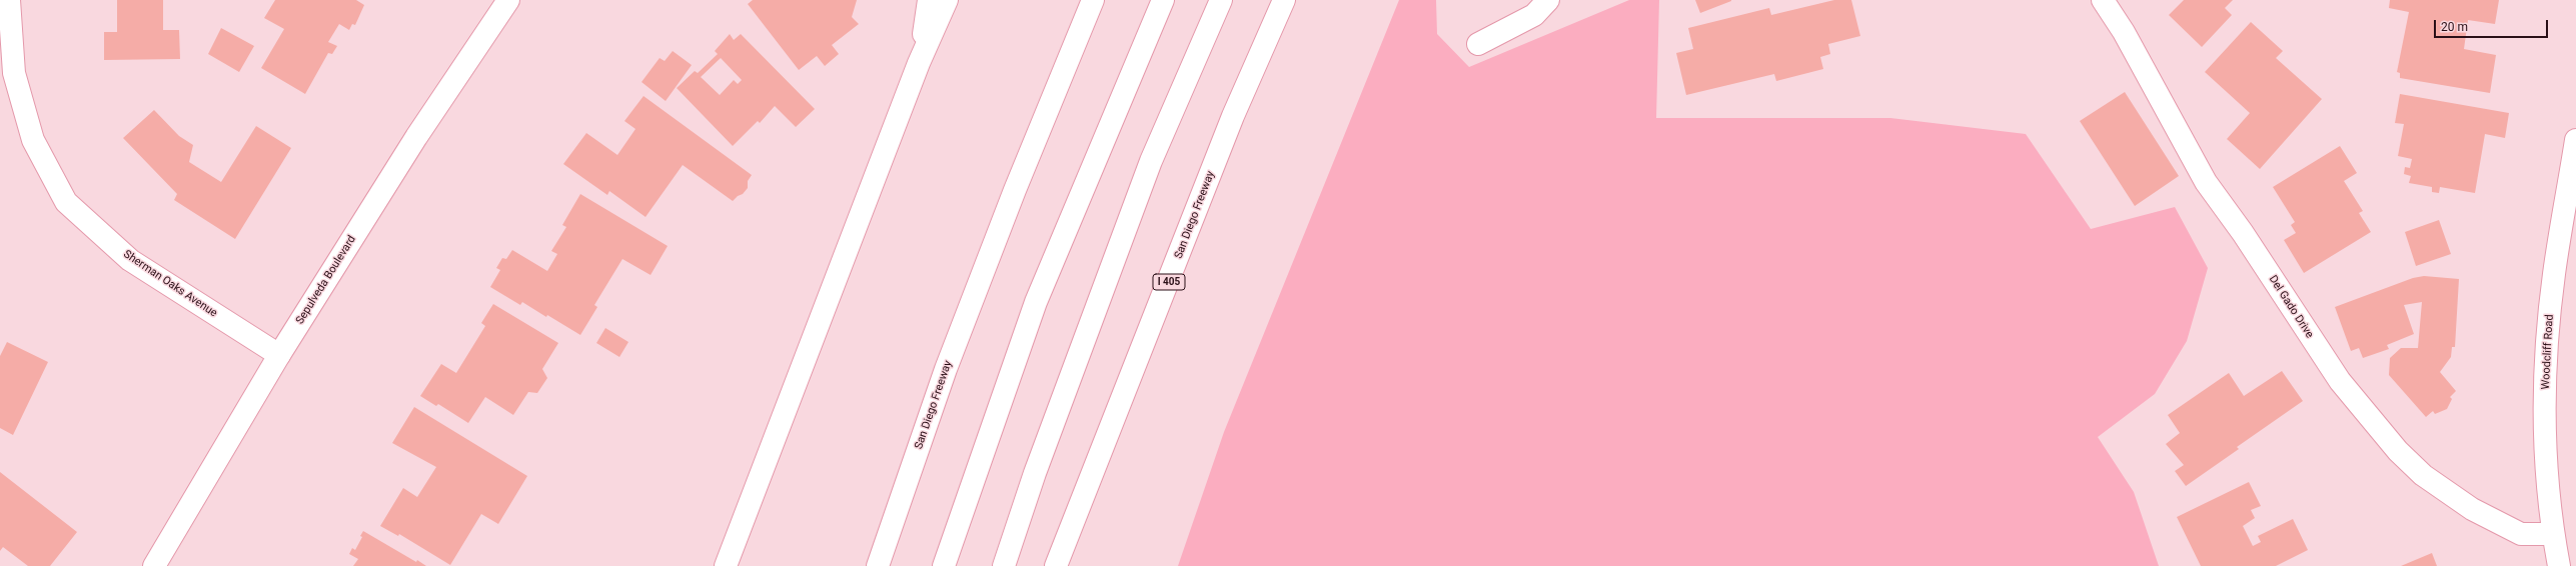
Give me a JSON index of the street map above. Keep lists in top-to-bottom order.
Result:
{
  "streets": {
    "main road": [
      "San Diego Freeway",
      "Sepulveda Boulevard",
      "I 405",
      "Sherman Oaks Avenue",
      "Del Gado Drive",
      "Woodcliff Road"
    ]
  },
  "crossings": [
    ["Sepulveda Boulevard", "Sherman Oaks Avenue"],
    ["Del Gado Drive", "Woodcliff Road"]
  ],
  "scale_bar": "20 m"
}
